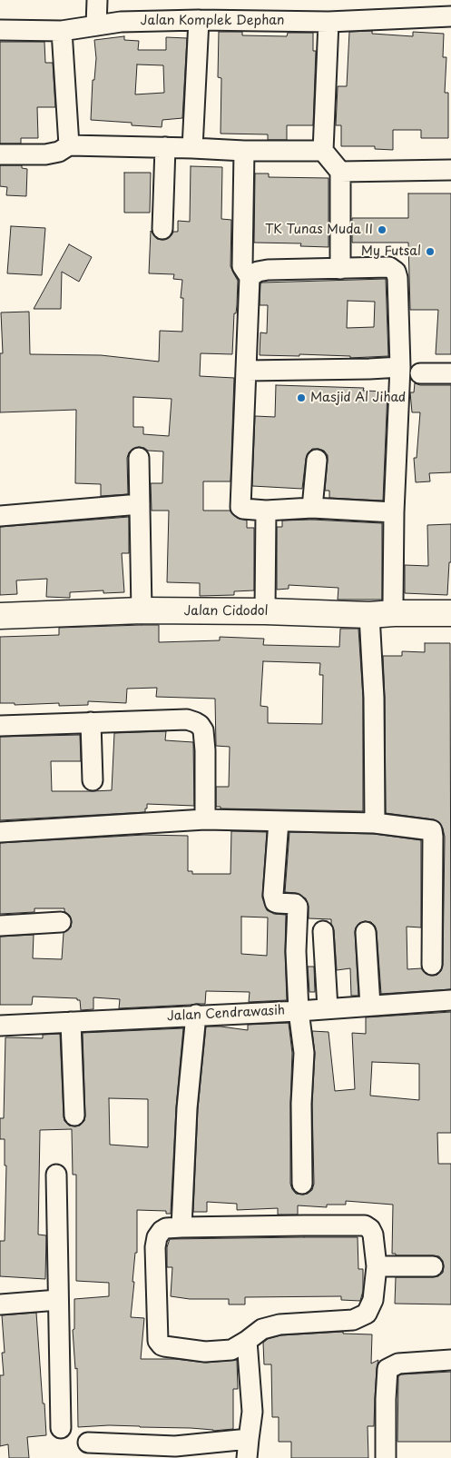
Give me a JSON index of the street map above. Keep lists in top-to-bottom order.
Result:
{
  "streets": {
    "street": ["Jalan Komplek Dephan", "Jalan Cidodol", "Jalan Cendrawasih"]
  },
  "places": ["TK Tunas Muda II", "My Futsal", "Masjid Al Jihad"]
}
